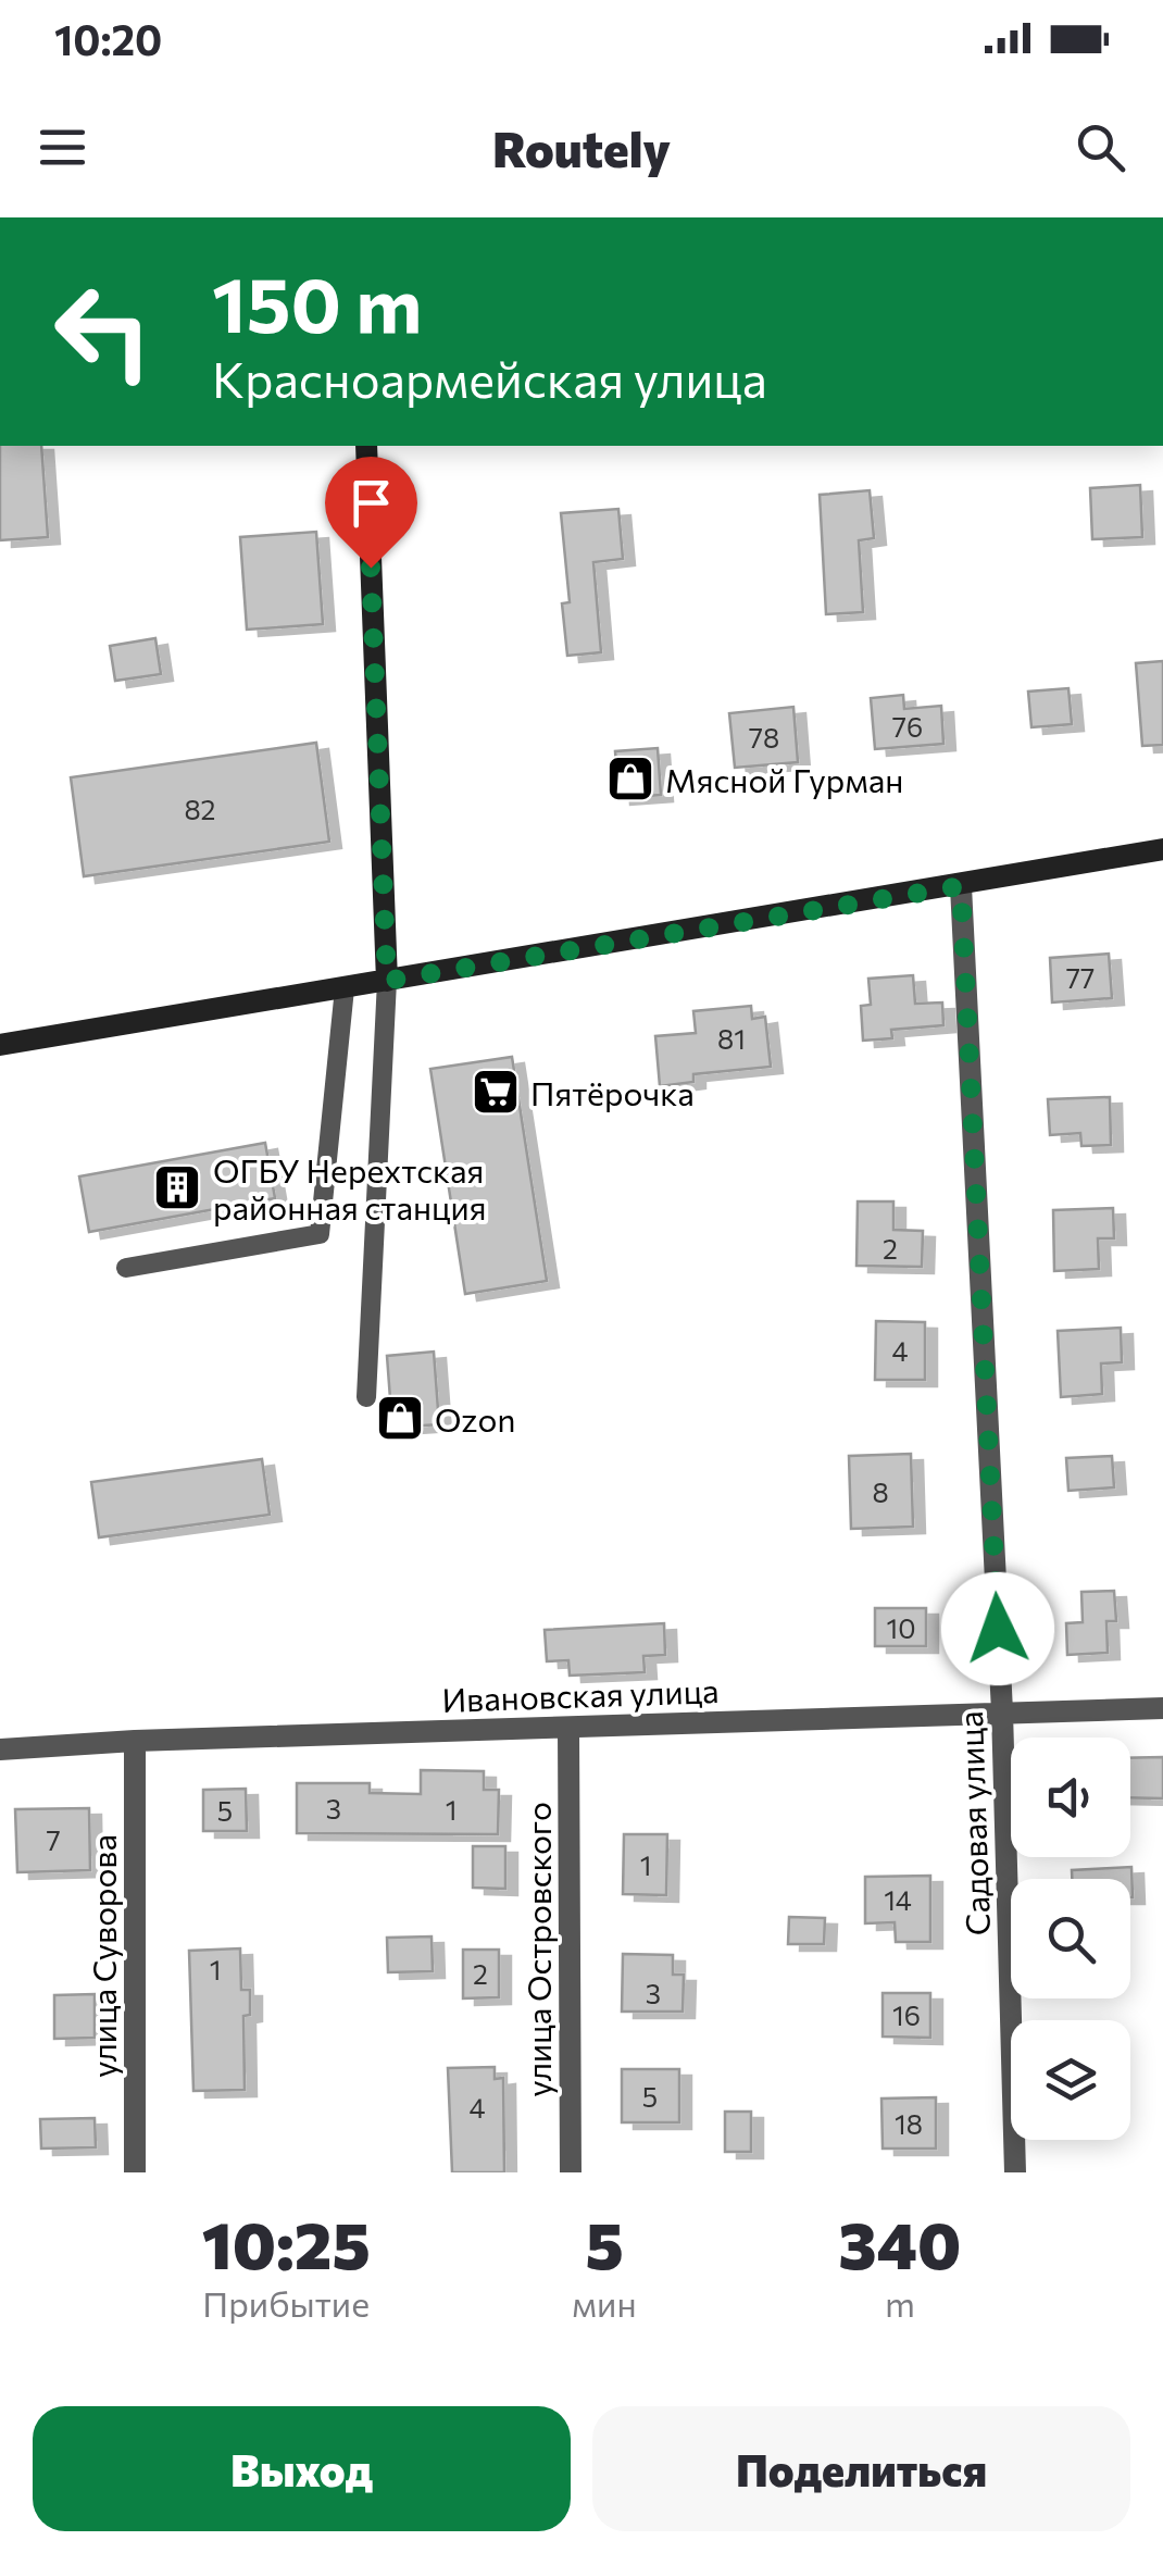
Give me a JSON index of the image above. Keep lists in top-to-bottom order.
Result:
{
  "streets": {
    "street": [
      "Ивановская улица",
      "Садовая улица",
      "улица Островского",
      "улица Суворова"
    ]
  },
  "crossings": [
    ["Ивановская улица", "Садовая улица"],
    ["Ивановская улица", "улица Островского"],
    ["Ивановская улица", "улица Суворова"]
  ],
  "places": {
    "shop": ["Мясной Гурман", "Ozon"],
    "supermarket": ["Пятёрочка"],
    "building": ["ОГБУ Нерехтская районная станция"]
  },
  "house_numbers": [
    "76",
    "78",
    "82",
    "77",
    "81",
    "2",
    "4",
    "8",
    "10",
    "3",
    "1",
    "5",
    "7",
    "1",
    "14",
    "1",
    "2",
    "3",
    "16",
    "5",
    "4",
    "18"
  ],
  "page": {
    "status": "10:20",
    "header": "Routely",
    "turn": ["150 m", "Красноармейская улица"],
    "eta": [
      "10:25",
      "Прибытие",
      "5",
      "мин",
      "340",
      "m"
    ],
    "buttons": ["Выход", "Поделиться"]
  }
}
